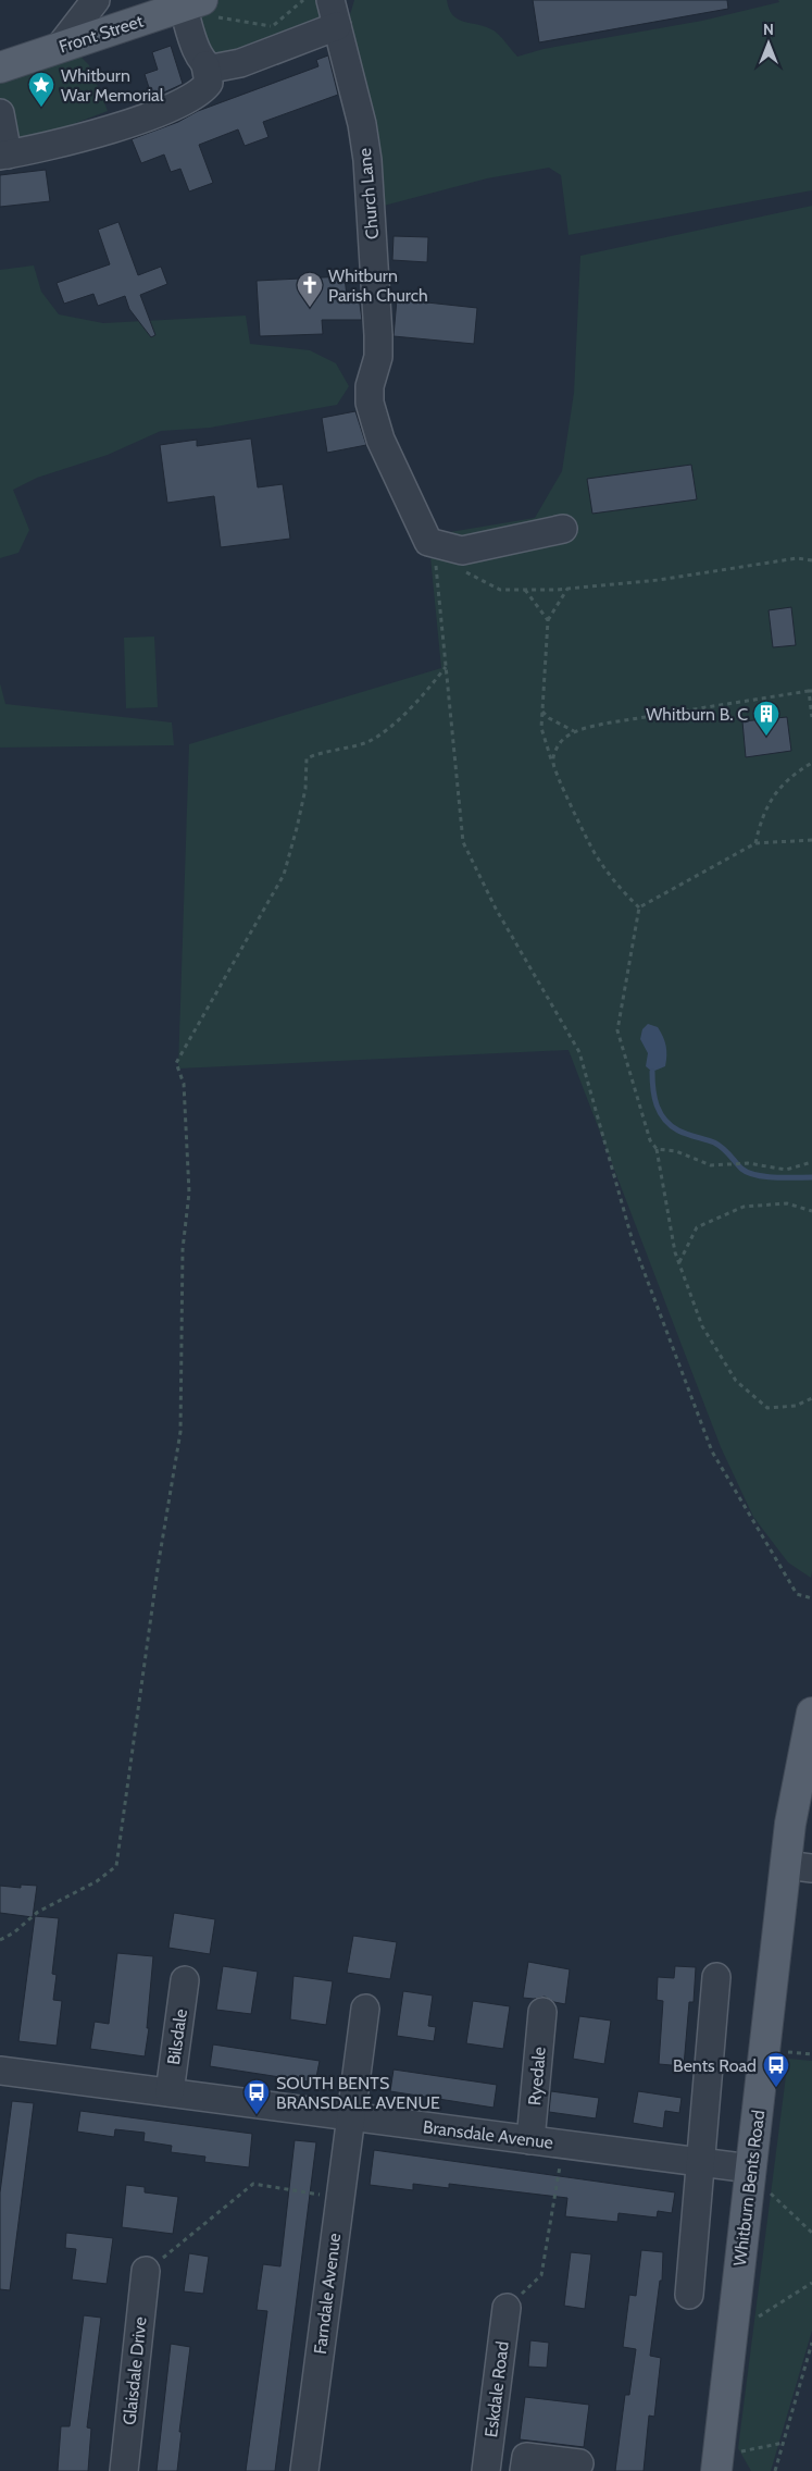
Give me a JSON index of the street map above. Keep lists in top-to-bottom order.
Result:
{
  "streets": {
    "main road": ["Front Street", "Whitburn Bents Road"],
    "street": [
      "Church Lane",
      "Bilsdale",
      "Ryedale",
      "Bransdale Avenue",
      "Farndale Avenue",
      "Glaisdale Drive",
      "Eskdale Road"
    ]
  },
  "crossings": [
    ["Bilsdale", "Bransdale Avenue"],
    ["Ryedale", "Bransdale Avenue"],
    ["Bransdale Avenue", "Whitburn Bents Road"],
    ["Bransdale Avenue", "Farndale Avenue"]
  ],
  "places": {
    "place": ["Whitburn War Memorial"],
    "church": ["Whitburn Parish Church"],
    "building": ["Whitburn B. C"],
    "bus stop": ["Bents Road", "SOUTH BENTS BRANSDALE AVENUE"]
  },
  "north": "top"
}
